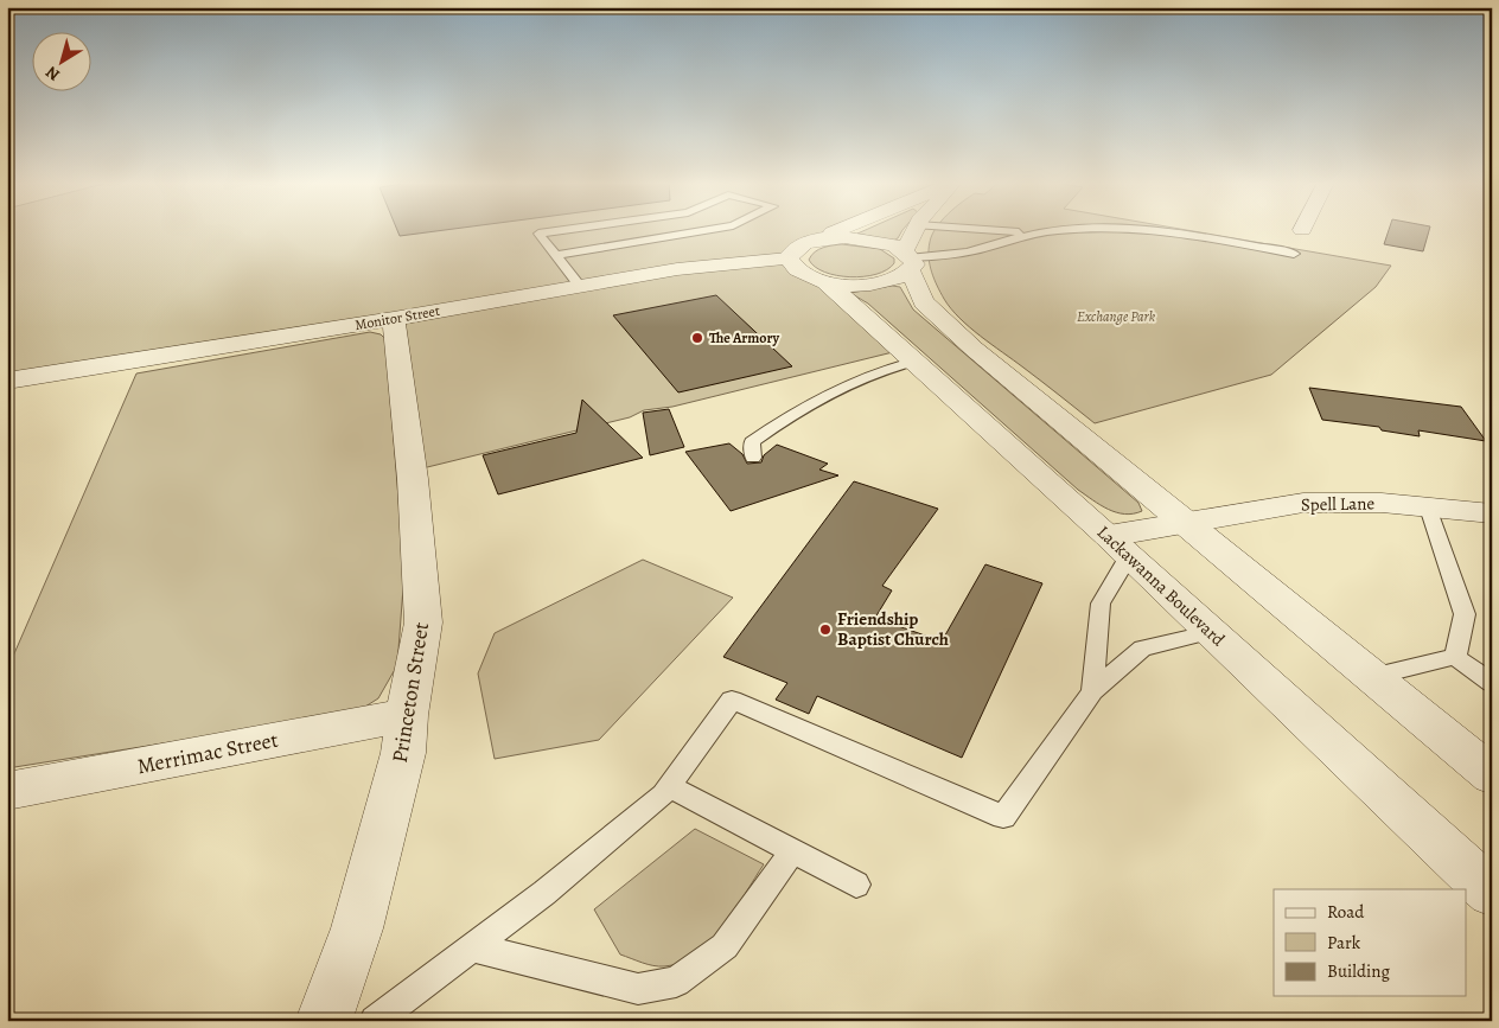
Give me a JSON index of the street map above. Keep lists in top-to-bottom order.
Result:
{
  "streets": {
    "street": [
      "Monitor Street",
      "Spell Lane",
      "Lackawanna Boulevard",
      "Princeton Street",
      "Merrimac Street"
    ]
  },
  "crossings": [
    ["Monitor Street", "Princeton Street"],
    ["Spell Lane", "Lackawanna Boulevard"],
    ["Princeton Street", "Merrimac Street"]
  ],
  "parks": ["Exchange Park"],
  "places": ["The Armory", "Friendship Baptist Church"],
  "legend": ["Road", "Park", "Building"],
  "north": "bottom left"
}
